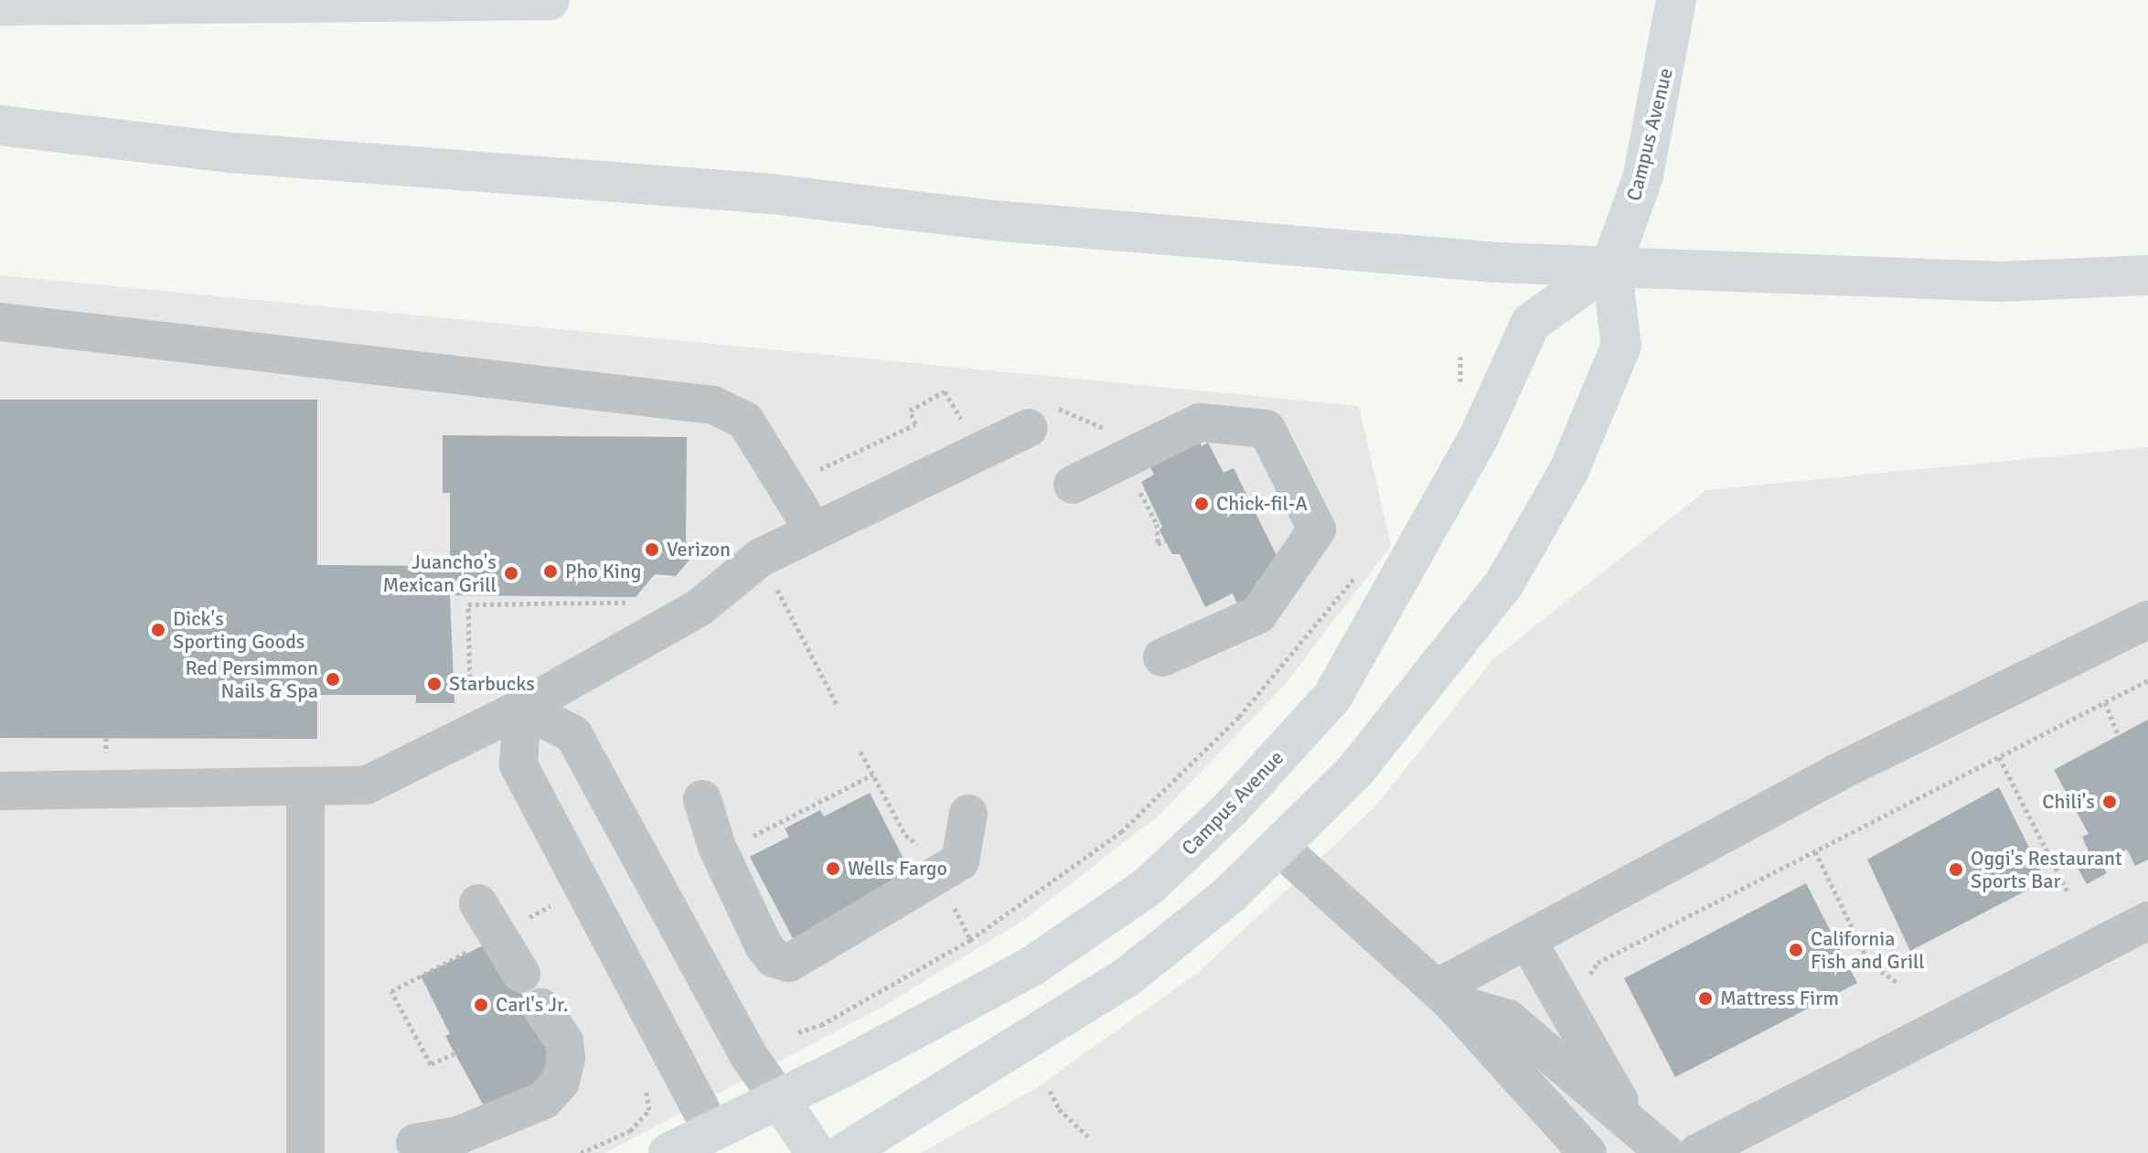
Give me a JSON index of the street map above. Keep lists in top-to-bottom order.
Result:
{
  "streets": {
    "main road": ["Campus Avenue"]
  },
  "places": [
    "Chick-fil-A",
    "Verizon",
    "Pho King",
    "Juancho's Mexican Grill",
    "Dick's Sporting Goods",
    "Red Persimmon Nails & Spa",
    "Starbucks",
    "Chili's",
    "Wells Fargo",
    "Oggi's Restaurant Sports Bar",
    "California Fish and Grill",
    "Mattress Firm",
    "Carl's Jr."
  ]
}
